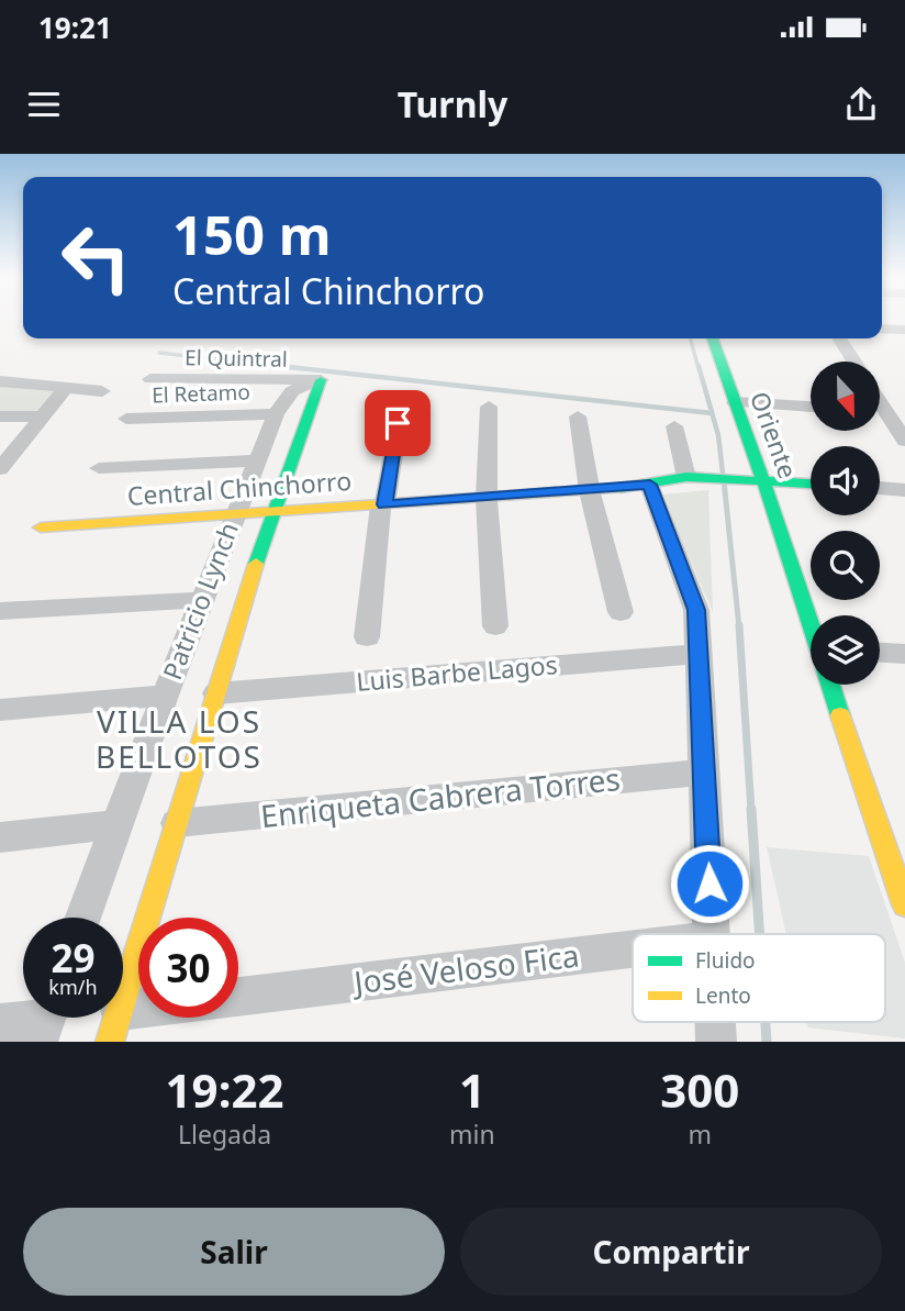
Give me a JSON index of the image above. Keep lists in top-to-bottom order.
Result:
{
  "streets": {
    "street": [
      "El Quintral",
      "El Retamo",
      "Oriente",
      "Central Chinchorro",
      "Patricio Lynch",
      "Luis Barbe Lagos",
      "Enriqueta Cabrera Torres",
      "José Veloso Fica"
    ]
  },
  "crossings": [
    ["El Quintral", "Patricio Lynch"],
    ["El Retamo", "Patricio Lynch"],
    ["Oriente", "Central Chinchorro"],
    ["Central Chinchorro", "Patricio Lynch"],
    ["Patricio Lynch", "Luis Barbe Lagos"],
    ["Patricio Lynch", "Enriqueta Cabrera Torres"]
  ],
  "districts": ["VILLA LOS BELLOTOS"],
  "legend": ["Fluido", "Lento"],
  "north": "bottom",
  "page": {
    "status": "19:21",
    "header": "Turnly",
    "turn": ["150 m", "Central Chinchorro"],
    "speed": "29 km/h",
    "limit": "30",
    "eta": [
      "19:22",
      "Llegada",
      "1",
      "min",
      "300",
      "m"
    ],
    "buttons": ["Salir", "Compartir"]
  }
}
